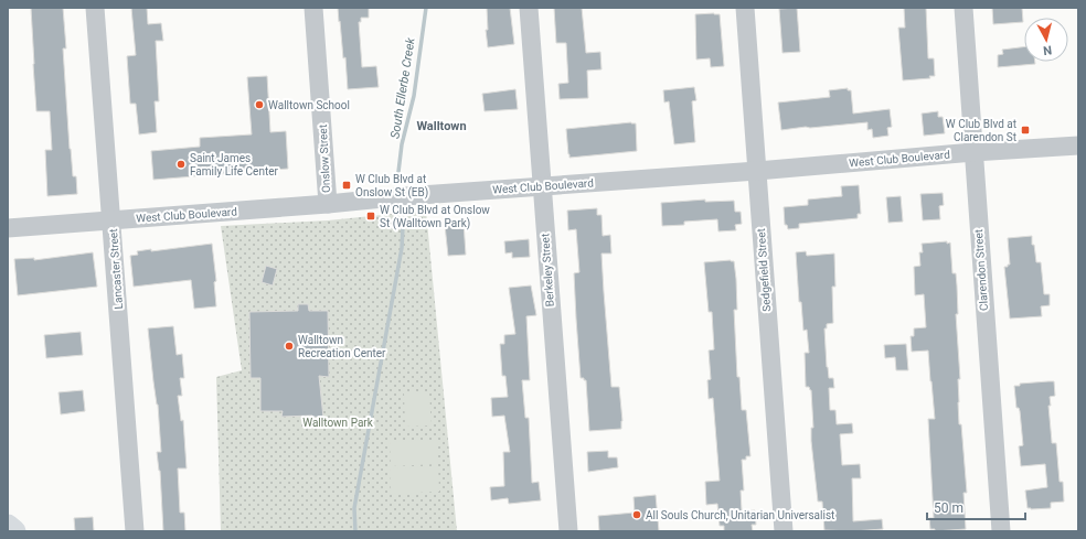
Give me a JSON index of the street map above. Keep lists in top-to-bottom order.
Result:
{
  "streets": {
    "street": [
      "Onslow Street",
      "West Club Boulevard",
      "Lancaster Street",
      "Berkeley Street",
      "Sedgefield Street",
      "Clarendon Street"
    ]
  },
  "crossings": [
    ["Onslow Street", "West Club Boulevard"],
    ["West Club Boulevard", "Lancaster Street"],
    ["West Club Boulevard", "Berkeley Street"],
    ["West Club Boulevard", "Sedgefield Street"],
    ["West Club Boulevard", "Clarendon Street"]
  ],
  "districts": ["Walltown"],
  "water": ["South Ellerbe Creek"],
  "parks": ["Walltown Park"],
  "places": {
    "other": [
      "Walltown School",
      "Saint James Family Life Center",
      "Walltown Recreation Center",
      "All Souls Church, Unitarian Universalist"
    ],
    "transit": ["W Club Blvd at Clarendon St", "W Club Blvd at Onslow St (EB)", "W Club Blvd at Onslow St (Walltown Park)"]
  },
  "scale_bar": "50 m",
  "north": "bottom"
}
